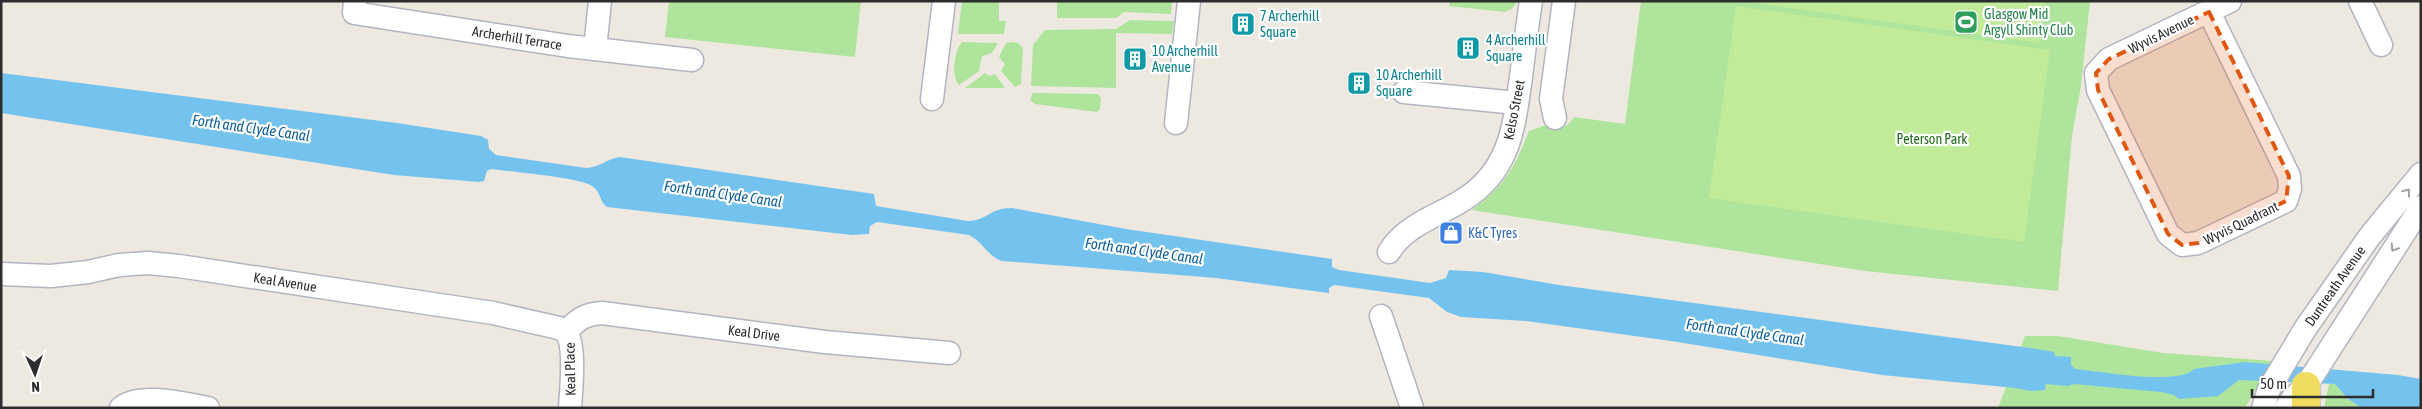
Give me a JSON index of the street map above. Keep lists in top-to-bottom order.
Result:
{
  "streets": {
    "street": [
      "Wyvis Avenue",
      "Archerhill Terrace",
      "Kelso Street",
      "Wyvis Quadrant",
      "Keal Avenue",
      "Duntreath Avenue",
      "Keal Drive",
      "Keal Place"
    ]
  },
  "crossings": [
    ["Wyvis Avenue", "Wyvis Quadrant"],
    ["Keal Avenue", "Keal Drive"],
    ["Keal Avenue", "Keal Place"],
    ["Keal Drive", "Keal Place"]
  ],
  "water": ["Forth and Clyde Canal"],
  "parks": ["Peterson Park"],
  "places": {
    "sports": ["Glasgow Mid Argyll Shinty Club"],
    "building": [
      "7 Archerhill Square",
      "4 Archerhill Square",
      "10 Archerhill Avenue",
      "10 Archerhill Square"
    ],
    "shop": ["K&C Tyres"]
  },
  "scale_bar": "50 m",
  "north": "bottom"
}
